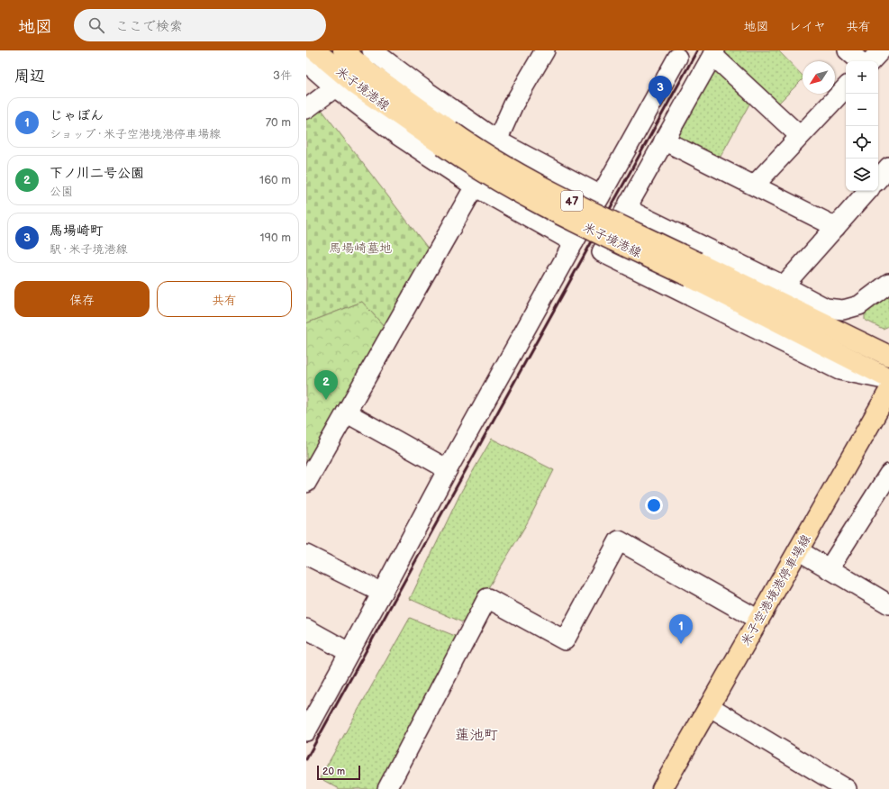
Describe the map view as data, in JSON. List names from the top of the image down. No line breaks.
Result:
{"streets":{"main road":["米子境港線","47","米子空港境港停車場線"]},"districts":["蓮池町"],"parks":["馬場崎墓地"],"scale_bar":"20 m","north":"bottom left","page":{"header":"地図","search":"ここで検索","nav":["地図","レイヤ","共有"],"heading":["周辺","3件"],"map_buttons":["+","−"],"pins":["3","2","1"],"list":[{"mark":"1","name":"じゃぼん","note":"ショップ · 米子空港境港停車場線","value":"70 m"},{"mark":"2","name":"下ノ川二号公園","note":"公園","value":"160 m"},{"mark":"3","name":"馬場崎町","note":"駅 · 米子境港線","value":"190 m"}],"buttons":["保存","共有"],"scale":"20 m"}}
